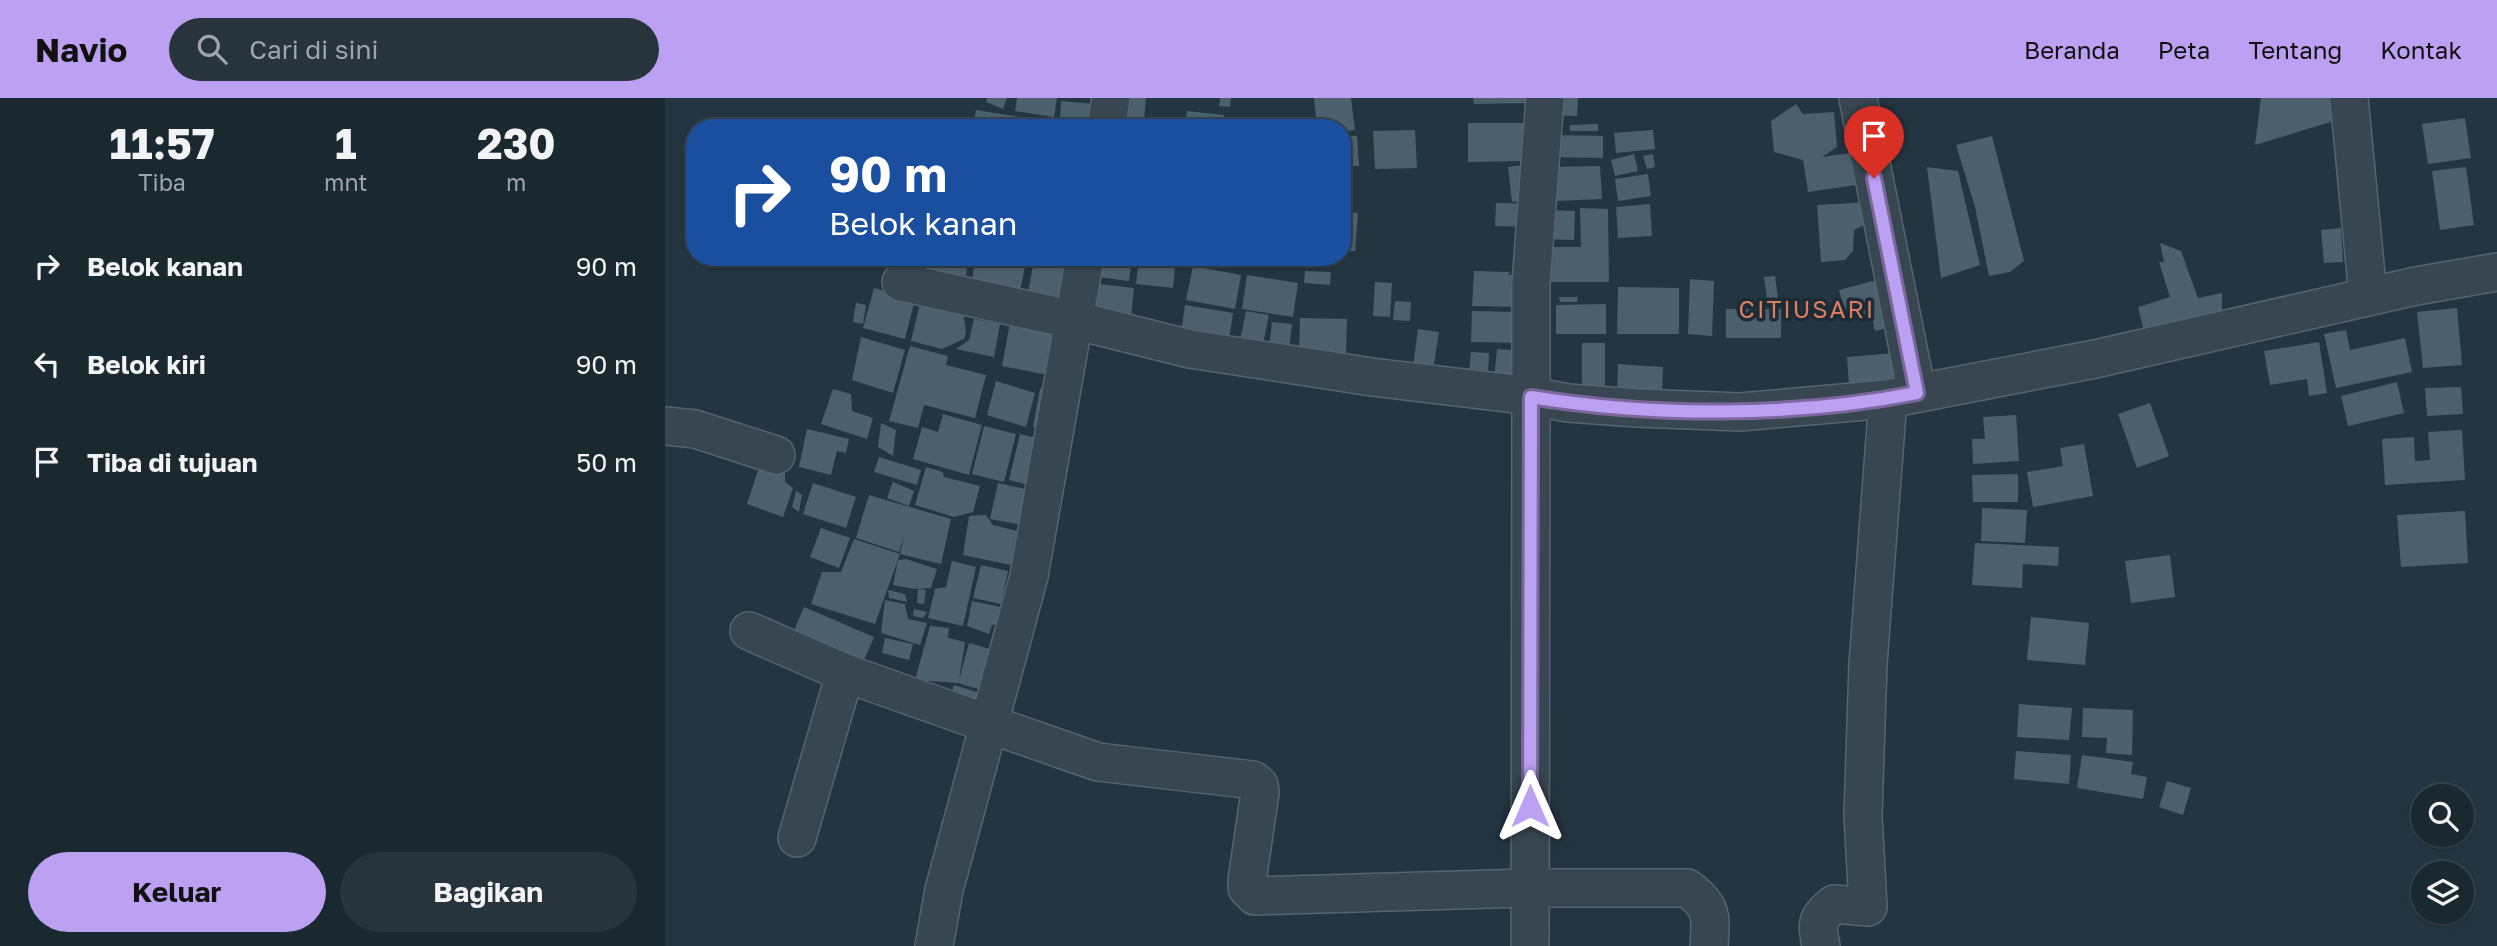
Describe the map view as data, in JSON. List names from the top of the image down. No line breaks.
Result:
{"districts":["CITIUSARI"],"page":{"header":"Navio","search":"Cari di sini","nav":["Beranda","Peta","Tentang","Kontak"],"eta":["11:57","Tiba","1","mnt","230","m"],"turn":["90 m","Belok kanan"],"list":[{"name":"Belok kanan","value":"90 m"},{"name":"Belok kiri","value":"90 m"},{"name":"Tiba di tujuan","value":"50 m"}],"buttons":["Keluar","Bagikan"]}}
